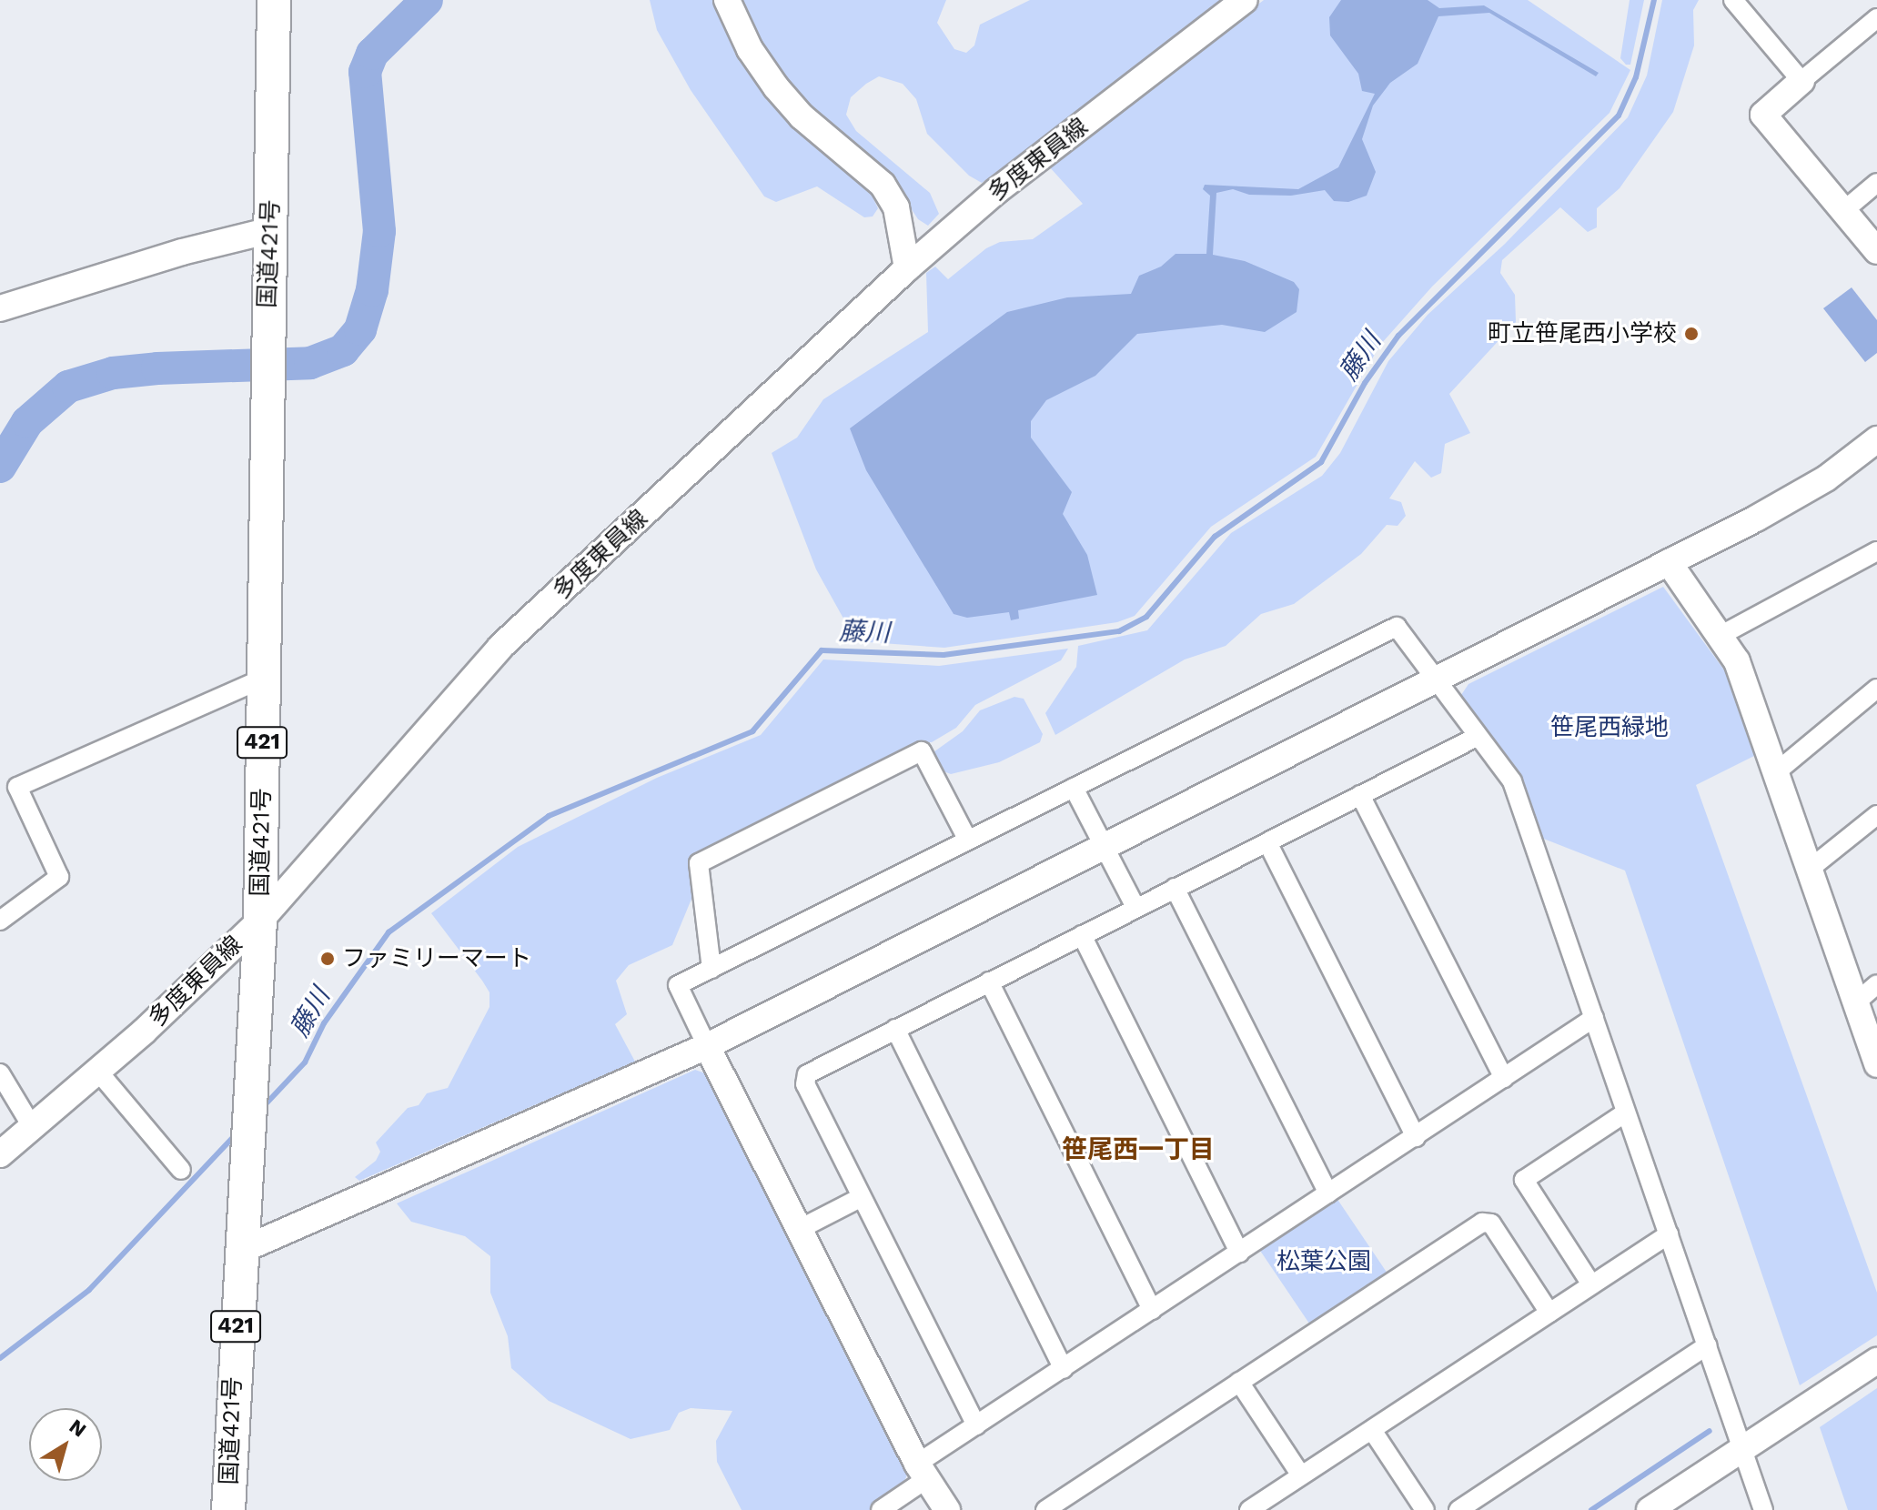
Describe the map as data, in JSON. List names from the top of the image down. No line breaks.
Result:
{"streets":{"highway":["国道421号","421"],"street":["多度東員線"]},"crossings":[["多度東員線","国道421号"]],"districts":["笹尾西一丁目"],"water":["藤川"],"parks":["笹尾西緑地","松葉公園"],"places":["町立笹尾西小学校","ファミリーマート"],"north":"top right"}
